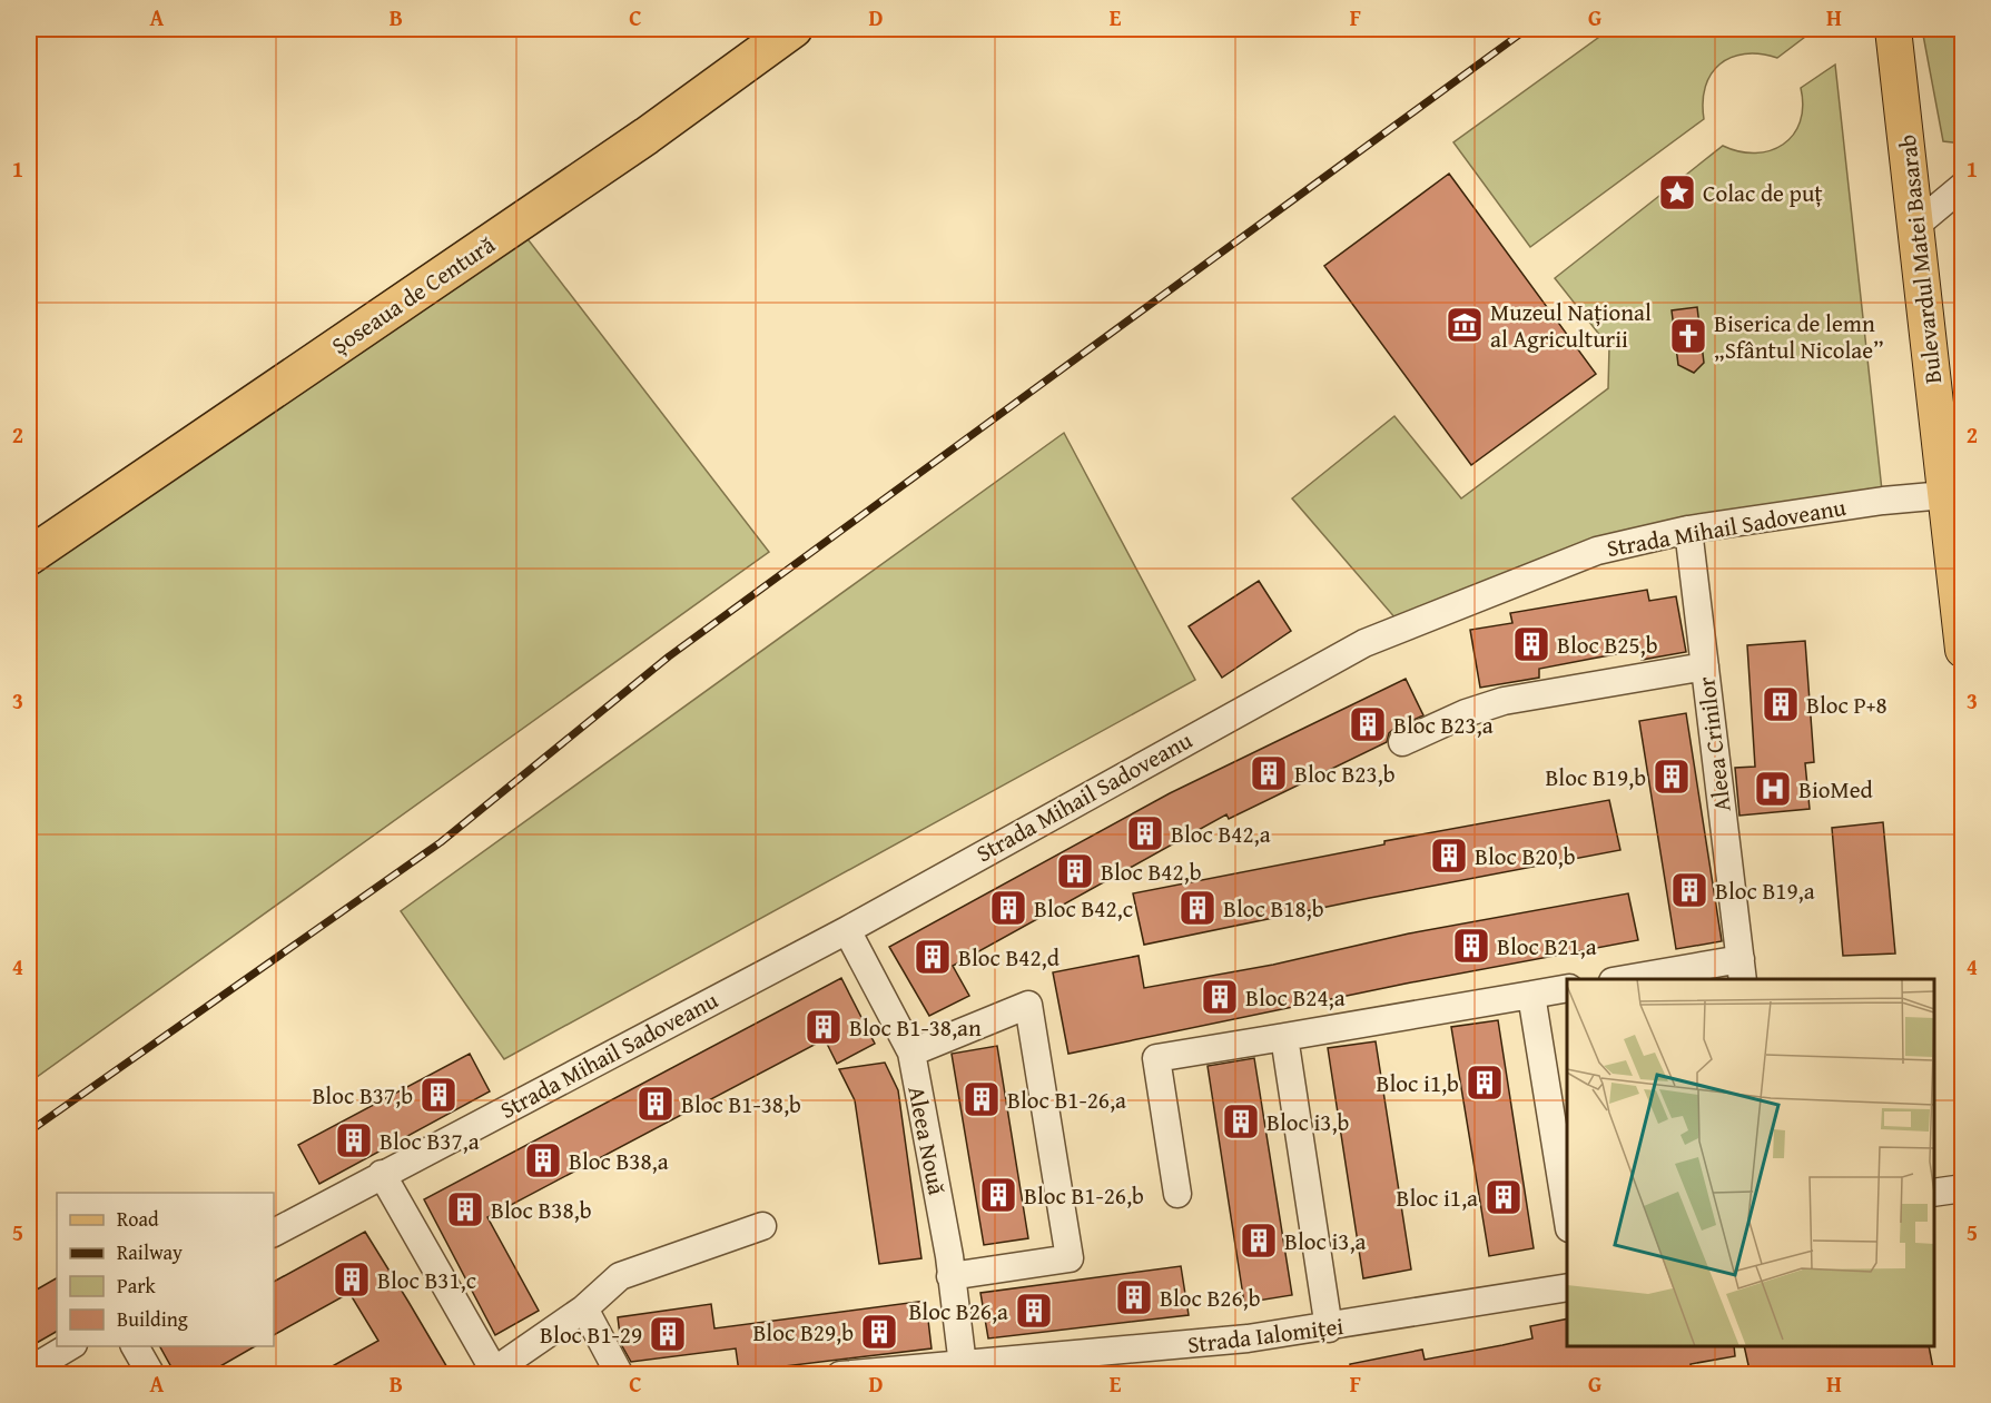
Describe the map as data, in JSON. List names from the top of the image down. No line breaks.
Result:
{"streets":{"highway":["Șoseaua de Centură"],"main road":["Bulevardul Matei Basarab"],"street":["Strada Mihail Sadoveanu","Aleea Crinilor","Aleea Nouă","Strada Ialomiței"]},"crossings":[["Bulevardul Matei Basarab","Strada Mihail Sadoveanu"],["Strada Mihail Sadoveanu","Aleea Crinilor"],["Strada Mihail Sadoveanu","Aleea Nouă"],["Aleea Nouă","Strada Ialomiței"]],"places":{"place":["Colac de puț"],"museum":["Muzeul Național al Agriculturii"],"church":["Biserica de lemn „Sfântul Nicolae”"],"building":["Bloc B25,b","Bloc P+8","Bloc B23,a","Bloc B23,b","Bloc B19,b","Bloc B42,a","Bloc B20,b","Bloc B42,b","Bloc B19,a","Bloc B42,c","Bloc B18,b","Bloc B21,a","Bloc B42,d","Bloc B24,a","Bloc B1-38,an","Bloc i1,b","Bloc B37,b","Bloc B1-26,a","Bloc B1-38,b","Bloc i3,b","Bloc B37,a","Bloc B38,a","Bloc B1-26,b","Bloc i1,a","Bloc B38,b","Bloc i3,a","Bloc B31,c","Bloc B26,b","Bloc B26,a","Bloc B29,b","Bloc B1-29"],"hospital":["BioMed"]},"legend":["Road","Railway","Park","Building"],"grid":{"columns":["A","B","C","D","E","F","G","H"],"rows":["1","2","3","4","5"]}}
